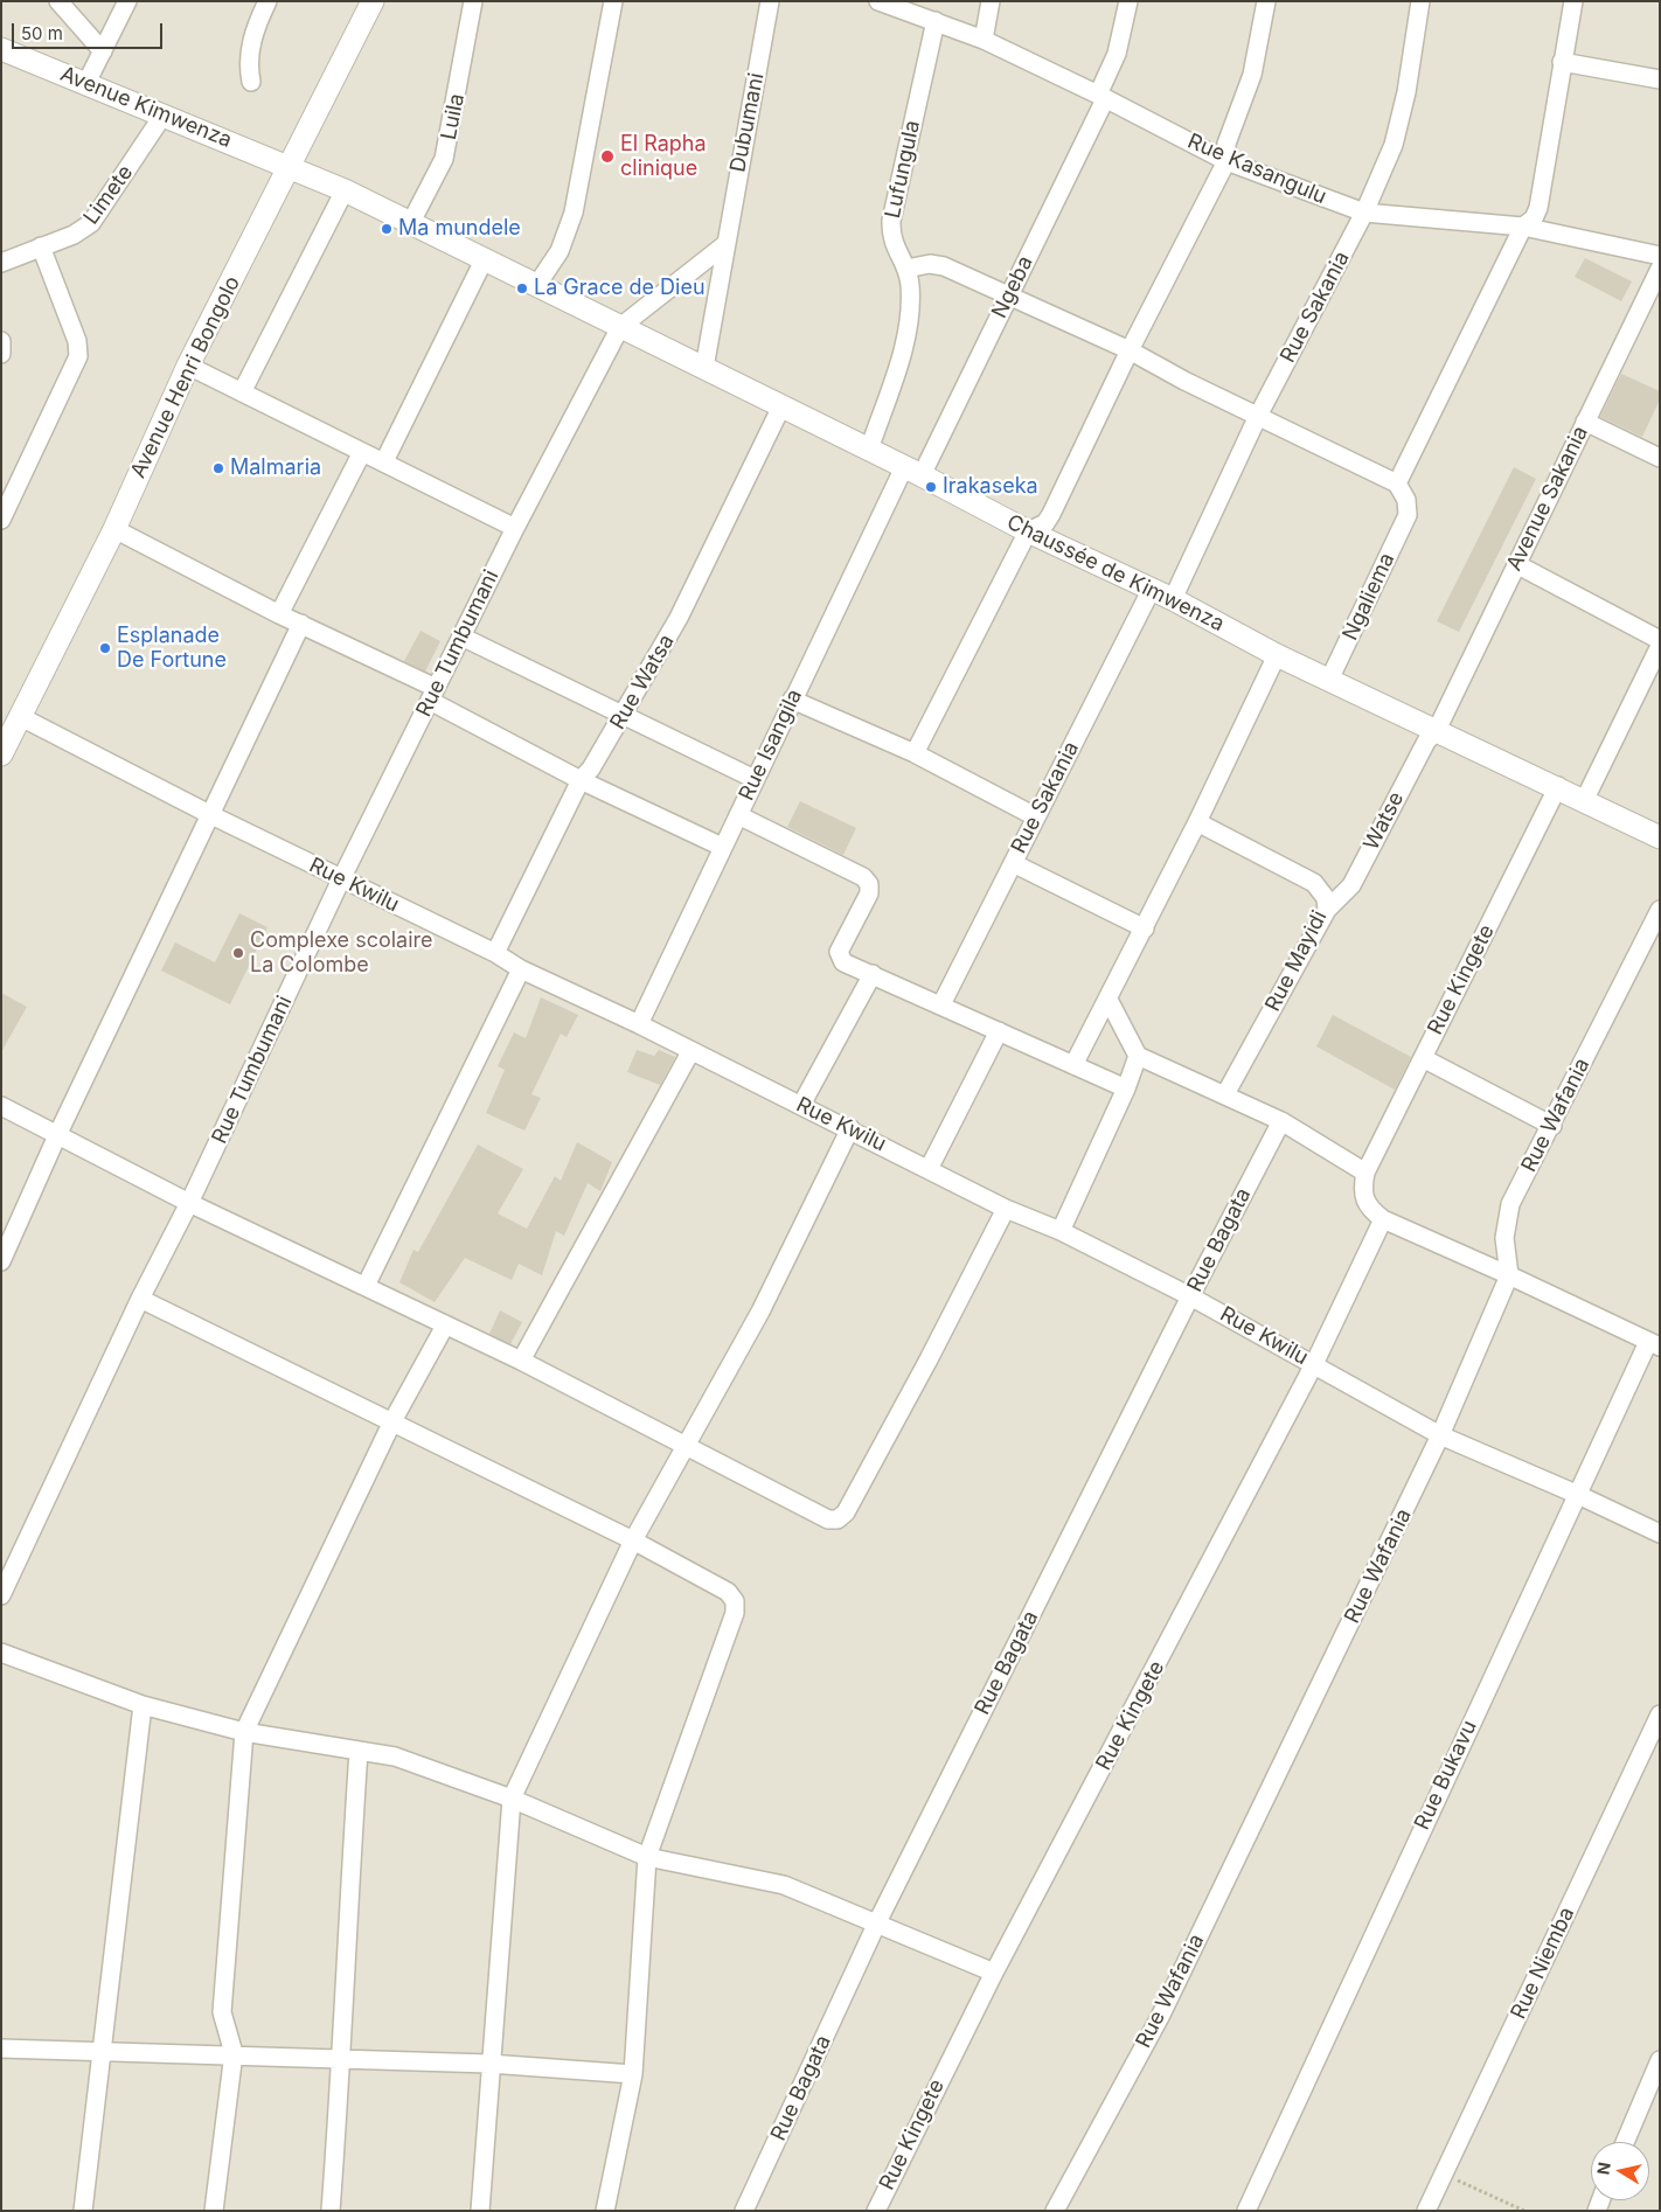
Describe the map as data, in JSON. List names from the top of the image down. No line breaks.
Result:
{"streets":{"street":["Avenue Kimwenza","Luila","Dubumani","Lufungula","Rue Kasangulu","Limete","Ngeba","Rue Sakania","Avenue Henri Bongolo","Avenue Sakania","Chaussée de Kimwenza","Ngaliema","Rue Tumbumani","Rue Watsa","Rue Isangila","Watse","Rue Kwilu","Rue Mayidi","Rue Kingete","Rue Wafania","Rue Bagata","Rue Bukavu","Rue Niemba"]},"crossings":[["Avenue Kimwenza","Limete"],["Avenue Kimwenza","Avenue Henri Bongolo"],["Avenue Kimwenza","Chaussée de Kimwenza"],["Luila","Chaussée de Kimwenza"],["Dubumani","Chaussée de Kimwenza"],["Lufungula","Rue Kasangulu"],["Lufungula","Chaussée de Kimwenza"],["Rue Kasangulu","Ngeba"],["Rue Kasangulu","Rue Sakania"],["Ngeba","Chaussée de Kimwenza"],["Ngeba","Rue Isangila"],["Rue Sakania","Chaussée de Kimwenza"],["Avenue Henri Bongolo","Chaussée de Kimwenza"],["Avenue Henri Bongolo","Rue Kwilu"],["Avenue Sakania","Chaussée de Kimwenza"],["Avenue Sakania","Watse"],["Chaussée de Kimwenza","Ngaliema"],["Chaussée de Kimwenza","Rue Tumbumani"],["Chaussée de Kimwenza","Rue Watsa"],["Chaussée de Kimwenza","Rue Isangila"],["Chaussée de Kimwenza","Watse"],["Chaussée de Kimwenza","Rue Kingete"],["Rue Tumbumani","Rue Kwilu"],["Rue Watsa","Rue Kwilu"],["Rue Isangila","Rue Kwilu"],["Watse","Rue Mayidi"],["Rue Kwilu","Rue Kingete"],["Rue Kwilu","Rue Wafania"],["Rue Kwilu","Rue Bagata"],["Rue Kwilu","Rue Bukavu"]],"places":["El Rapha clinique","Ma mundele","La Grace de Dieu","Malmaria","Irakaseka","Esplanade De Fortune","Complexe scolaire La Colombe"],"scale_bar":"50 m","north":"left"}
